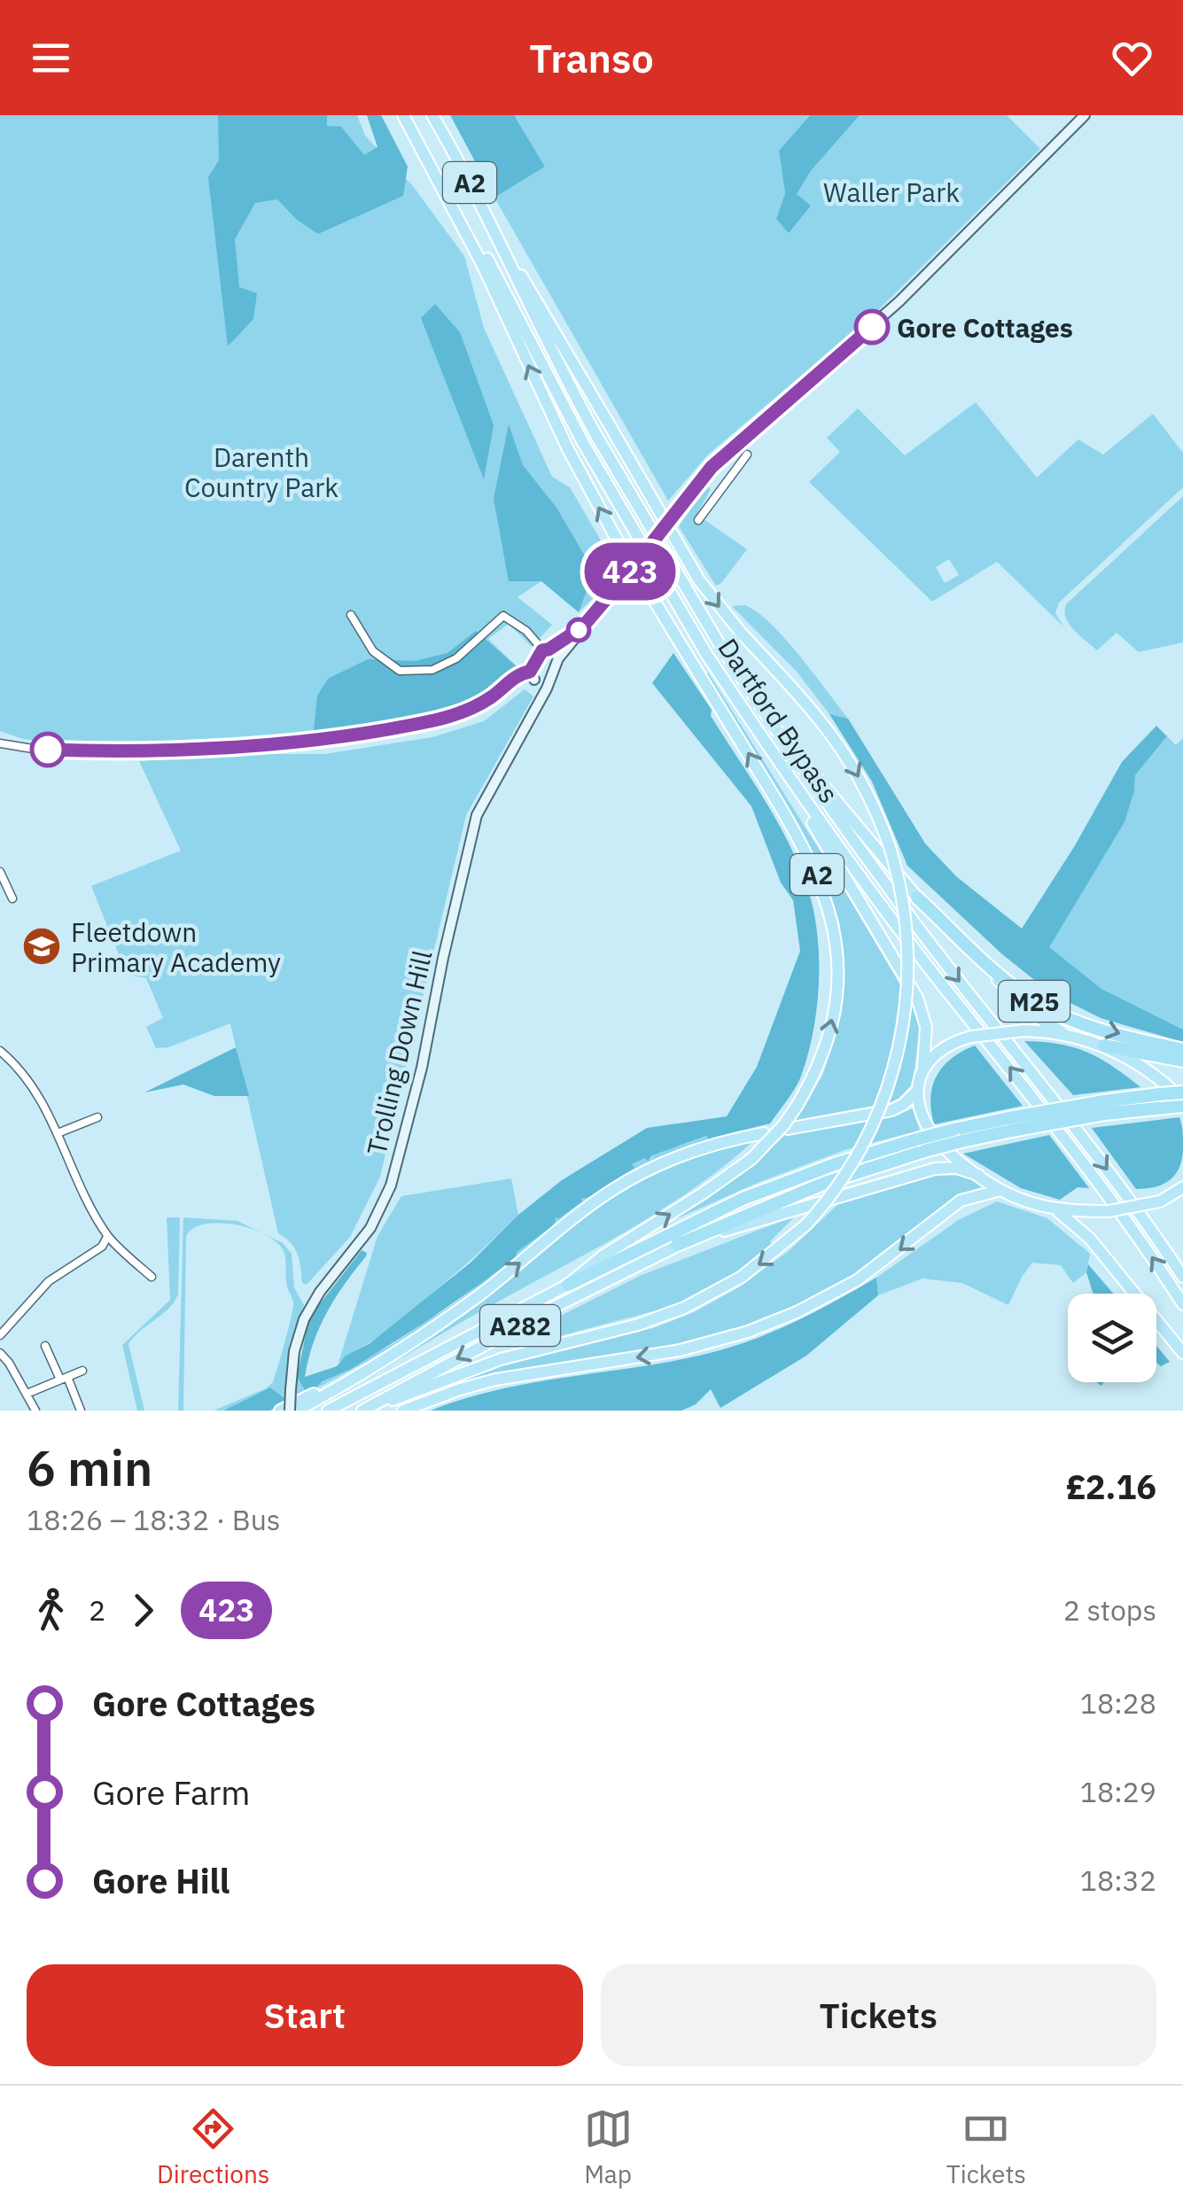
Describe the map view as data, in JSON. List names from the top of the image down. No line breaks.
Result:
{"streets":{"highway":["A2","Dartford Bypass","M25","A282"],"main road":["Trolling Down Hill"]},"crossings":[["A2","Dartford Bypass"],["A2","A282"]],"parks":["Waller Park","Darenth Country Park"],"places":{"other":["Gore Cottages"],"school or university":["Fleetdown Primary Academy"]},"lines":["bus line 423"],"page":{"header":"Transo","on_map":"423","heading":["6 min","18:26 – 18:32 · Bus","£2.16"],"legs":["2","423","2 stops"],"list":[{"name":"Gore Cottages","value":"18:28"},{"name":"Gore Farm","value":"18:29"},{"name":"Gore Hill","value":"18:32"}],"buttons":["Start","Tickets"],"tabs":["Directions","Map","Tickets"]}}
